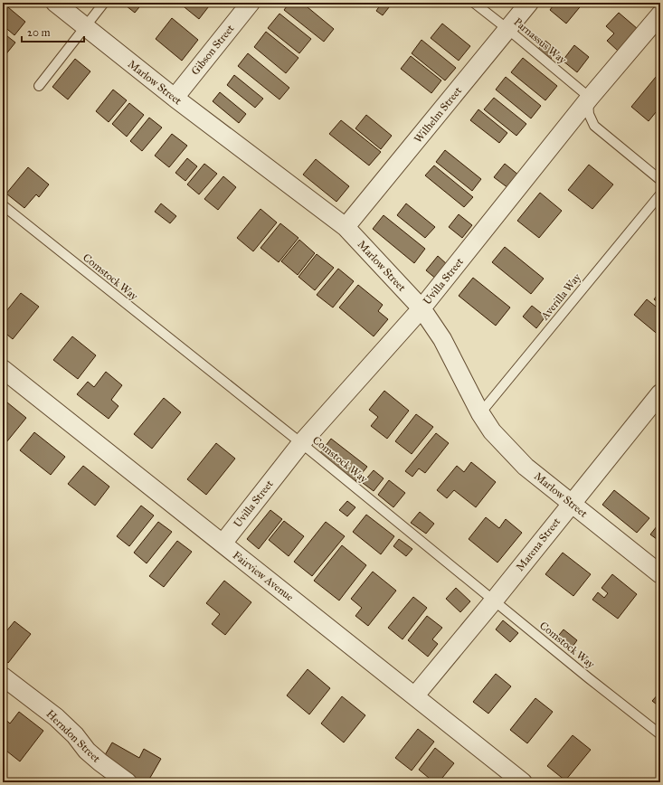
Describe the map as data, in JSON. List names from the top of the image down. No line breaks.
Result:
{"streets":{"street":["Gibson Street","Marlow Street","Wilhelm Street","Uvilla Street","Marena Street","Fairview Avenue","Herndon Street"],"lane":["Parnassus Way","Comstock Way","Averilla Way"]},"crossings":[["Parnassus Way","Wilhelm Street"],["Parnassus Way","Uvilla Street"],["Gibson Street","Marlow Street"],["Marlow Street","Wilhelm Street"],["Marlow Street","Uvilla Street"],["Marlow Street","Averilla Way"],["Marlow Street","Marena Street"],["Comstock Way","Uvilla Street"],["Comstock Way","Marena Street"],["Uvilla Street","Fairview Avenue"],["Marena Street","Fairview Avenue"]],"scale_bar":"20 m"}
